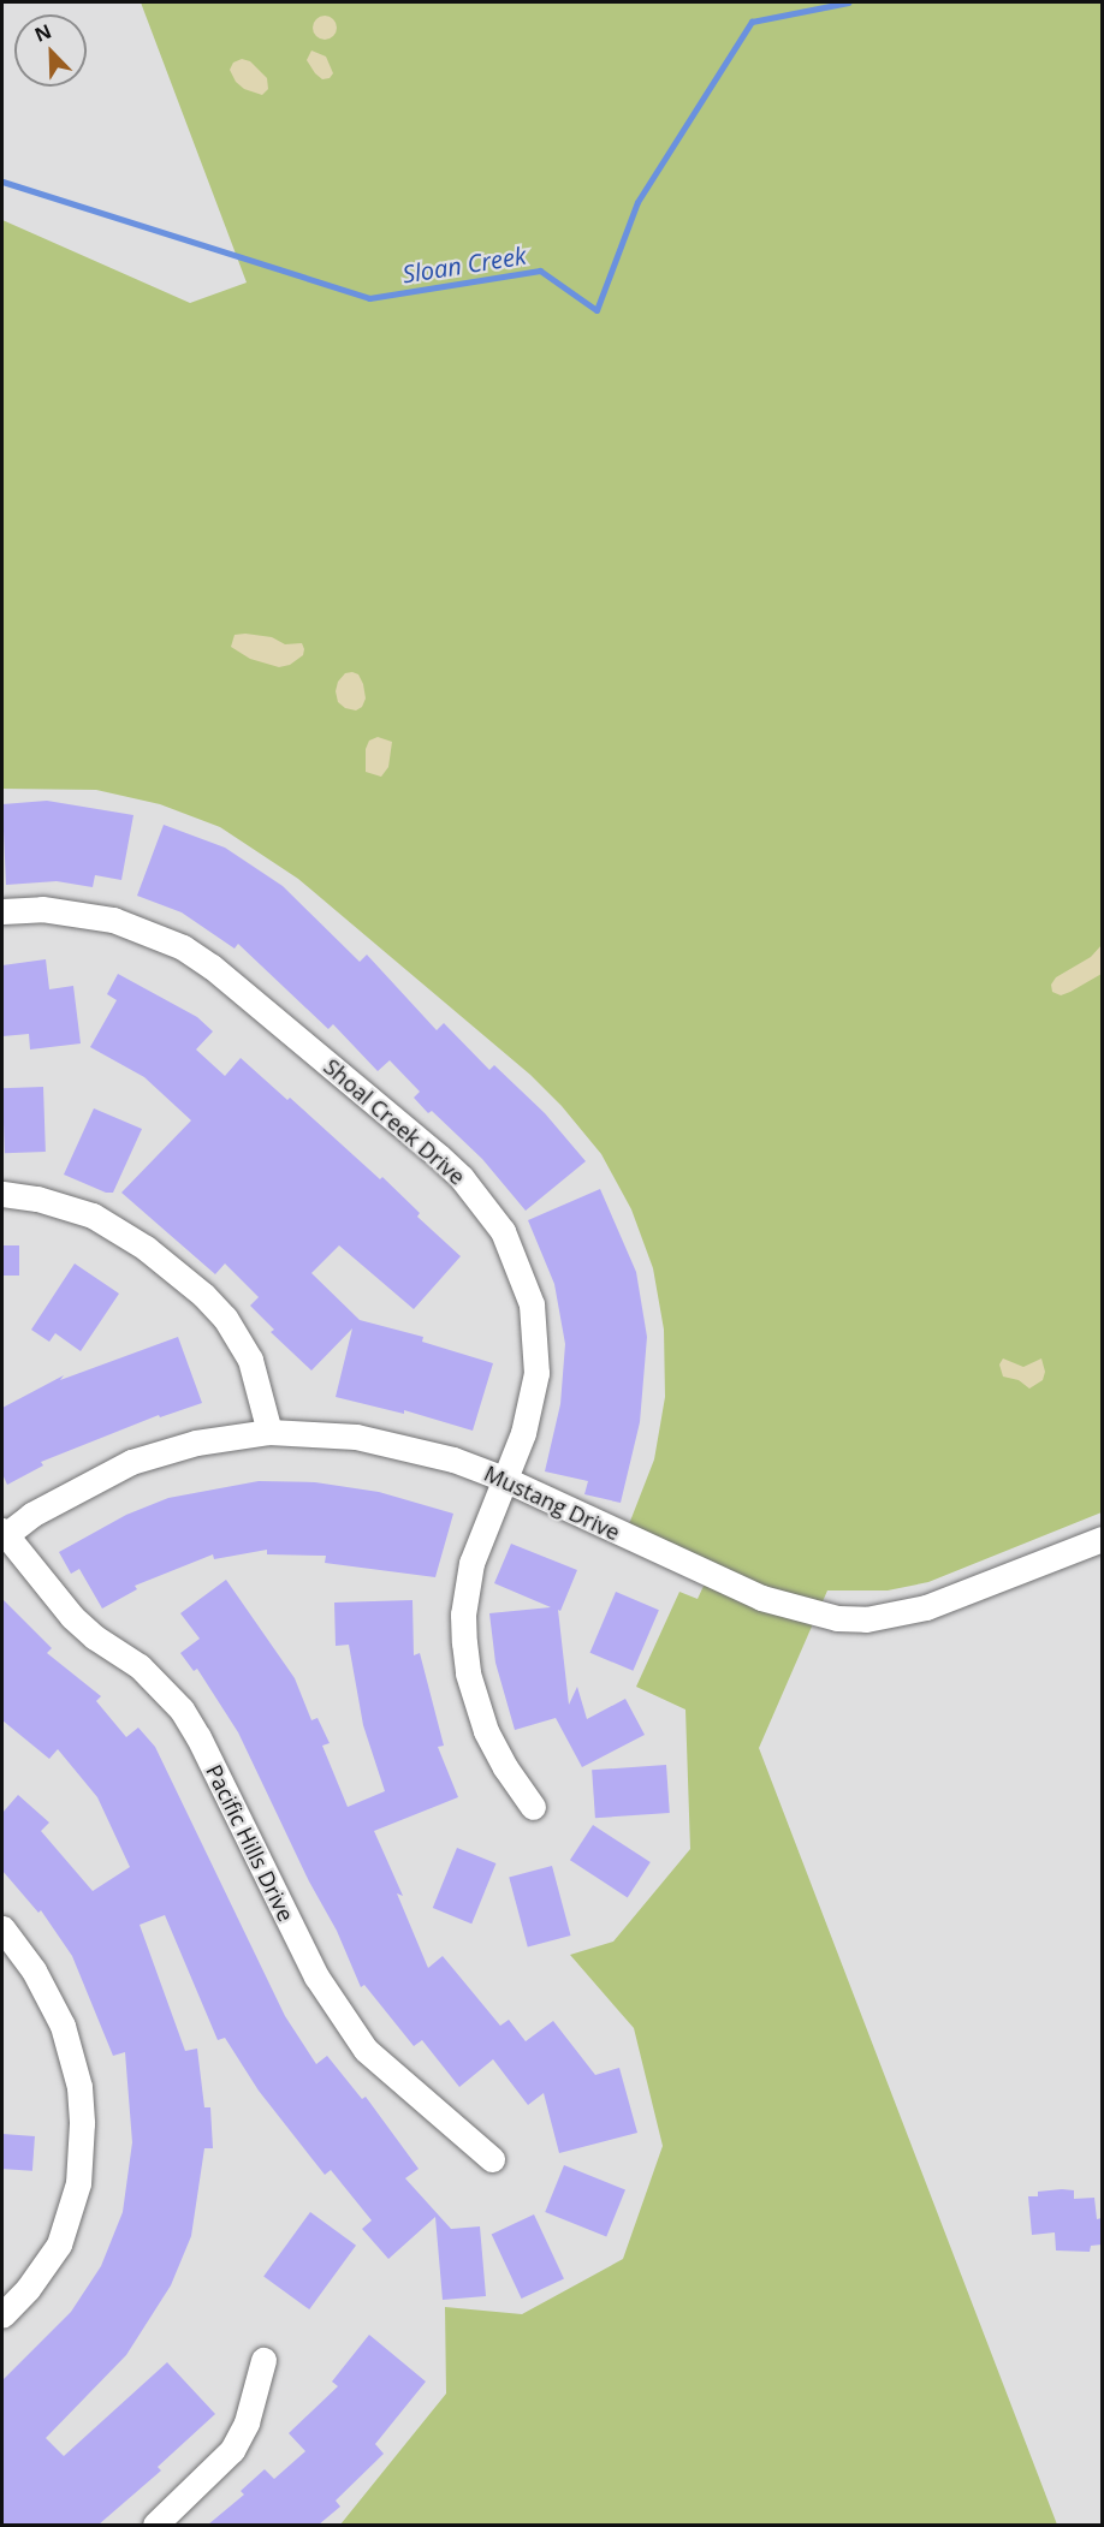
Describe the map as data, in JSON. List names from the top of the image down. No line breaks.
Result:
{"streets":{"street":["Shoal Creek Drive","Mustang Drive","Pacific Hills Drive"]},"crossings":[["Shoal Creek Drive","Mustang Drive"],["Mustang Drive","Pacific Hills Drive"]],"water":["Sloan Creek"],"north":"top left"}
